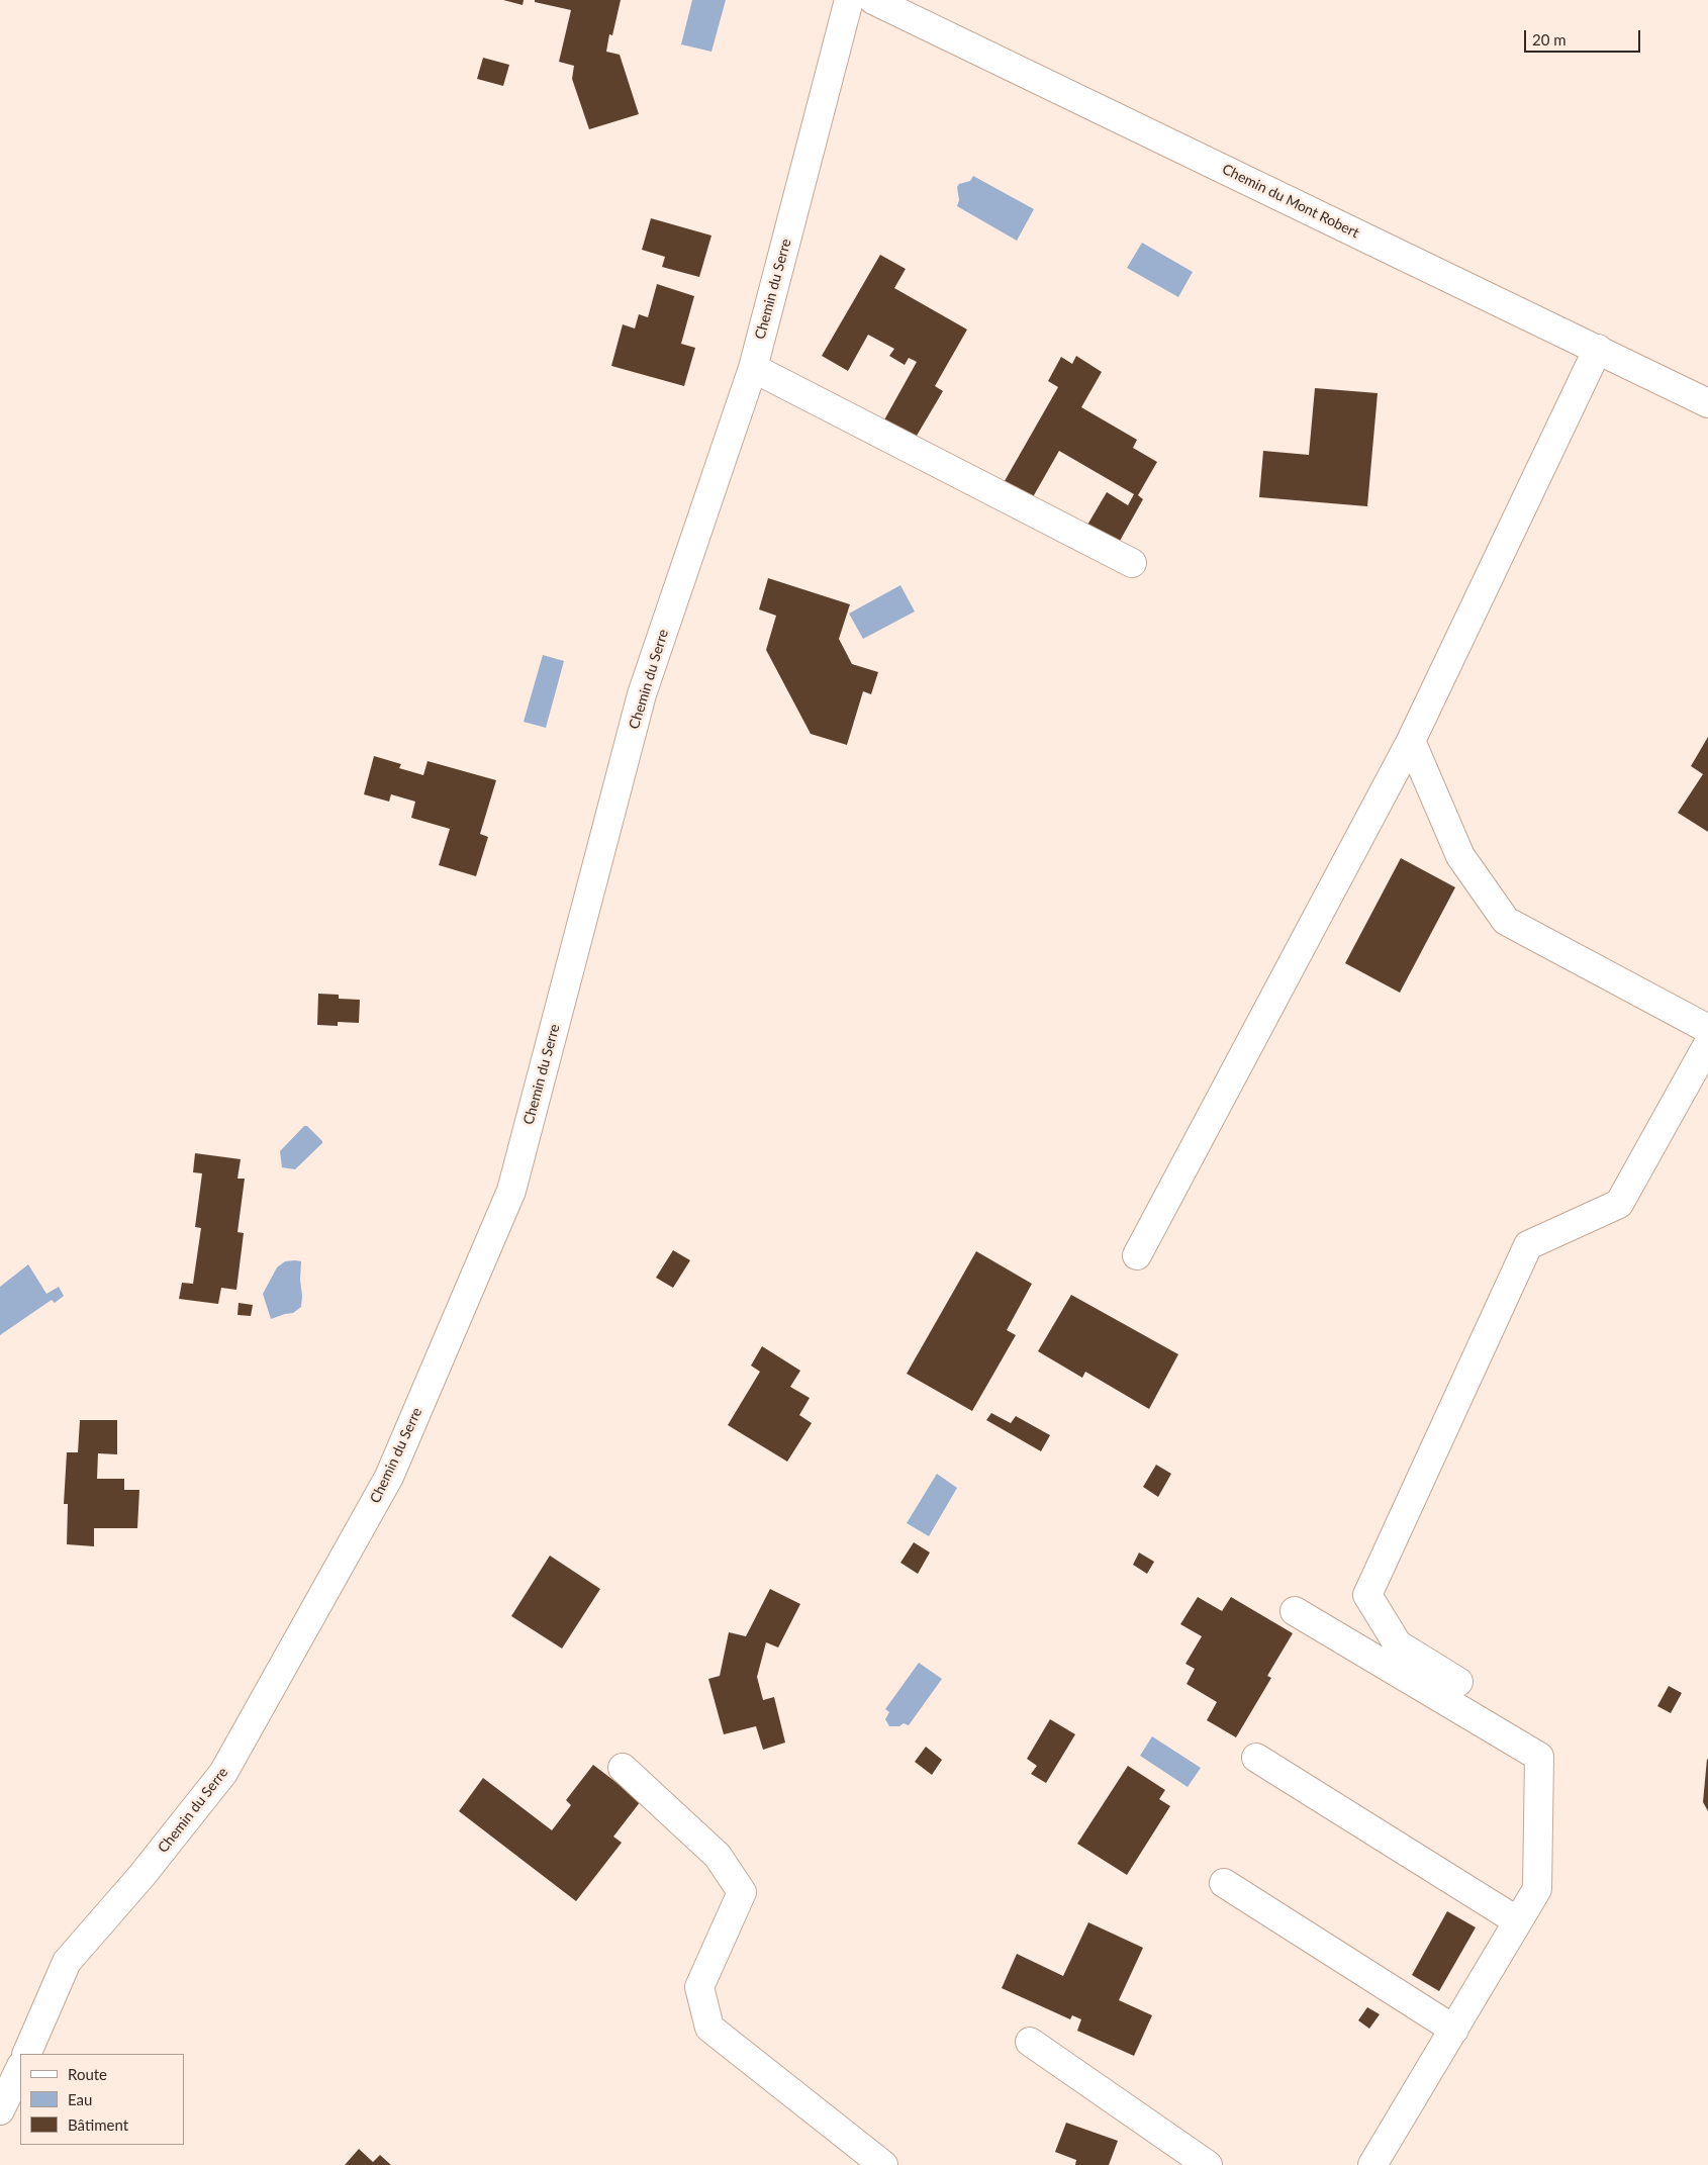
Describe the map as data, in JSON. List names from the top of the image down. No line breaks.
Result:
{"streets":{"street":["Chemin du Mont Robert","Chemin du Serre"]},"legend":["Route","Eau","Bâtiment"],"scale_bar":"20 m"}
